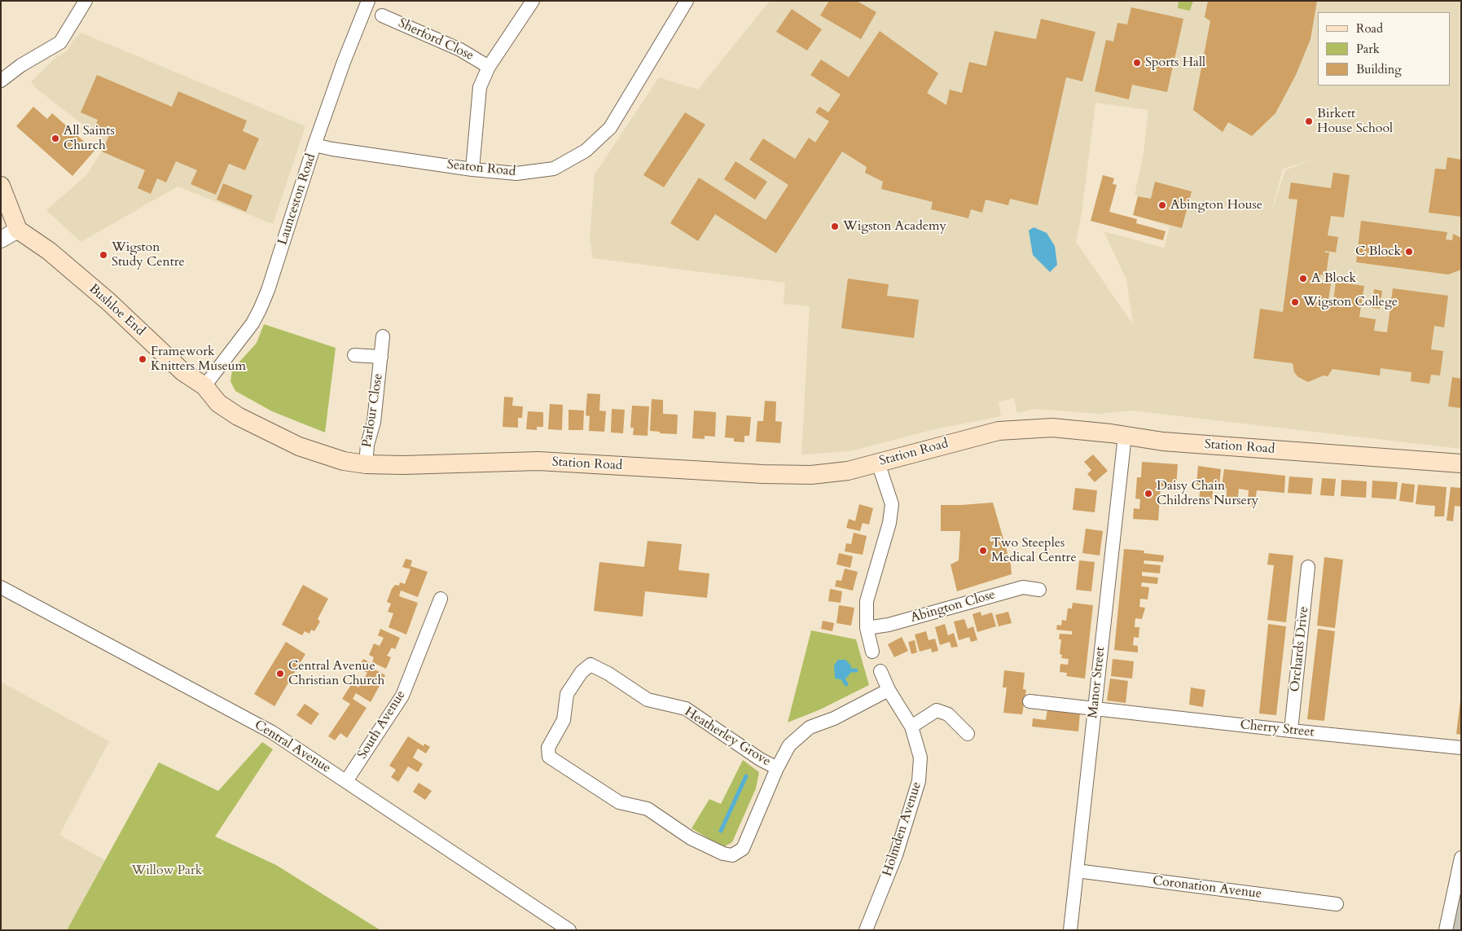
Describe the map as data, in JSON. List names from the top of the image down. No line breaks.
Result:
{"streets":{"main road":["Bushloe End","Station Road"],"street":["Sherford Close","Seaton Road","Launceston Road","Parlour Close","Abington Close","Orchards Drive","Manor Street","South Avenue","Cherry Street","Heatherley Grove","Central Avenue","Holmden Avenue","Coronation Avenue"]},"crossings":[["Seaton Road","Launceston Road"],["Launceston Road","Bushloe End"],["Bushloe End","Parlour Close"],["Bushloe End","Station Road"],["Parlour Close","Station Road"],["Station Road","Manor Street"],["Orchards Drive","Cherry Street"],["Manor Street","Cherry Street"],["Manor Street","Coronation Avenue"],["South Avenue","Central Avenue"],["Heatherley Grove","Holmden Avenue"]],"parks":["Willow Park"],"places":["Sports Hall","Birkett House School","All Saints Church","Abington House","Wigston Academy","C Block","Wigston Study Centre","A Block","Wigston College","Framework Knitters Museum","Daisy Chain Childrens Nursery","Two Steeples Medical Centre","Central Avenue Christian Church"],"legend":["Road","Park","Building"]}
